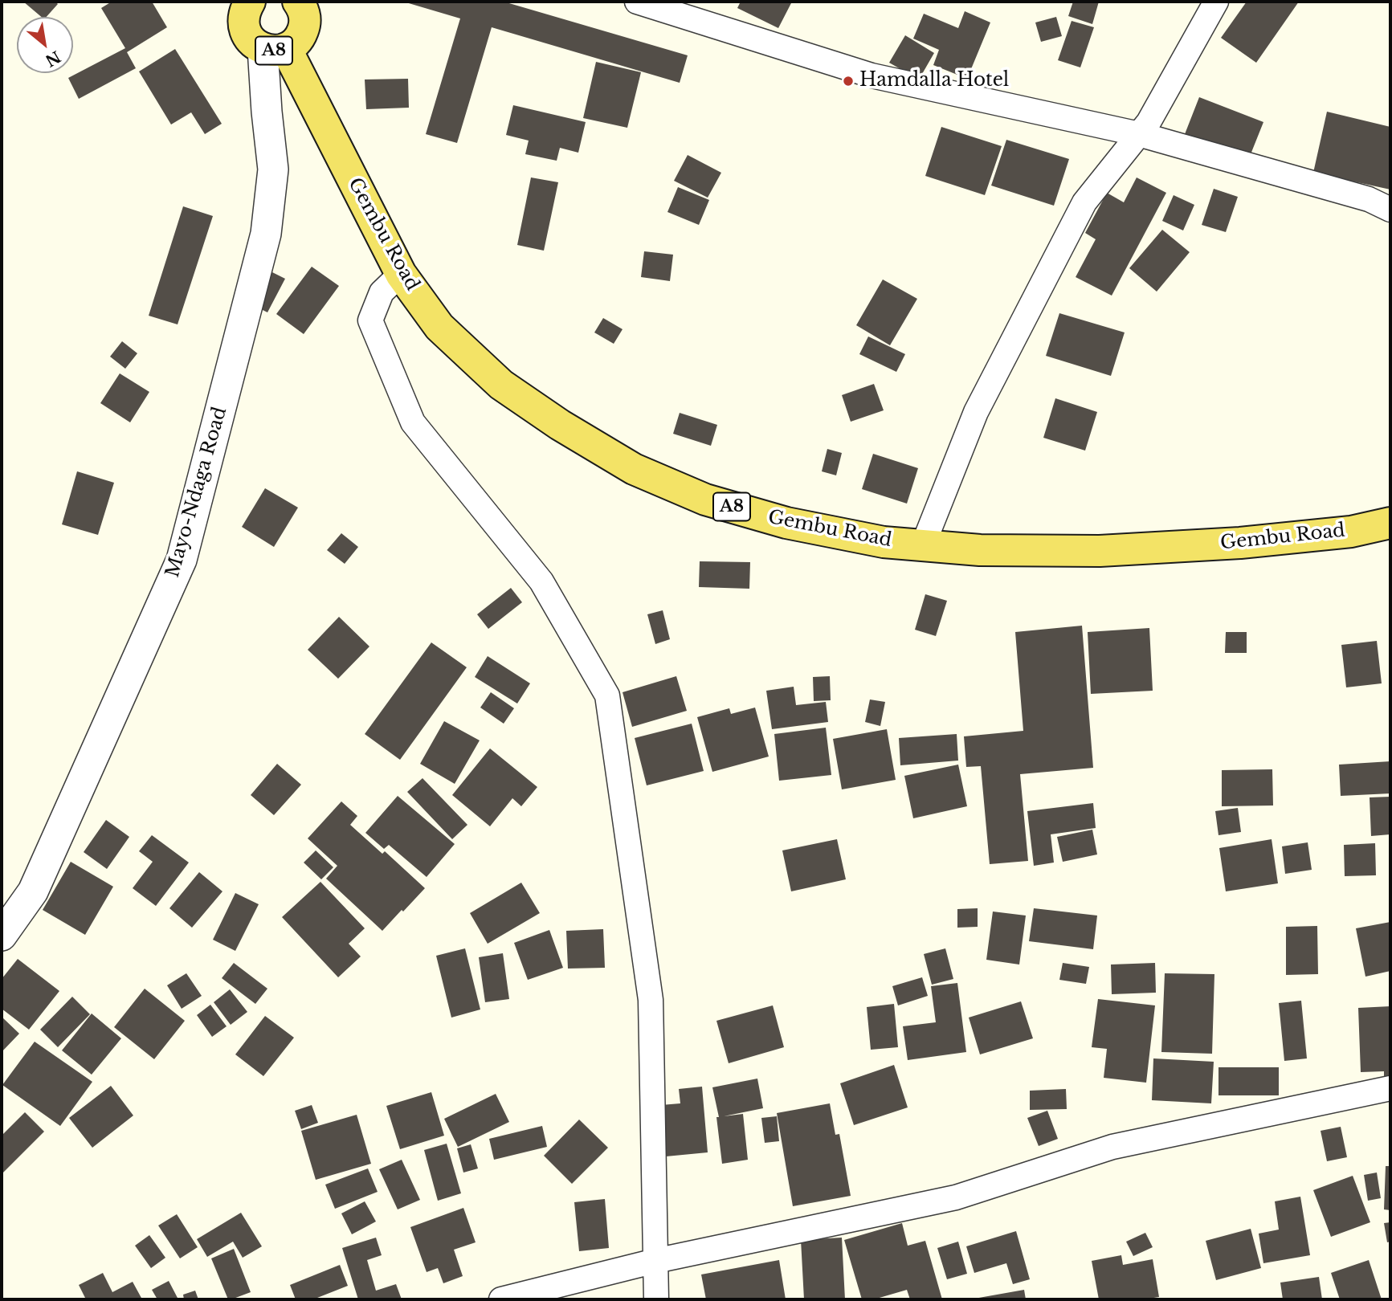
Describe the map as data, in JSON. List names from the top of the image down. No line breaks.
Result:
{"streets":{"main road":["A8","Gembu Road"],"street":["Mayo-Ndaga Road"]},"crossings":[["A8","Gembu Road"],["A8","Mayo-Ndaga Road"],["Gembu Road","Mayo-Ndaga Road"]],"places":["Hamdalla Hotel"],"north":"bottom right"}
